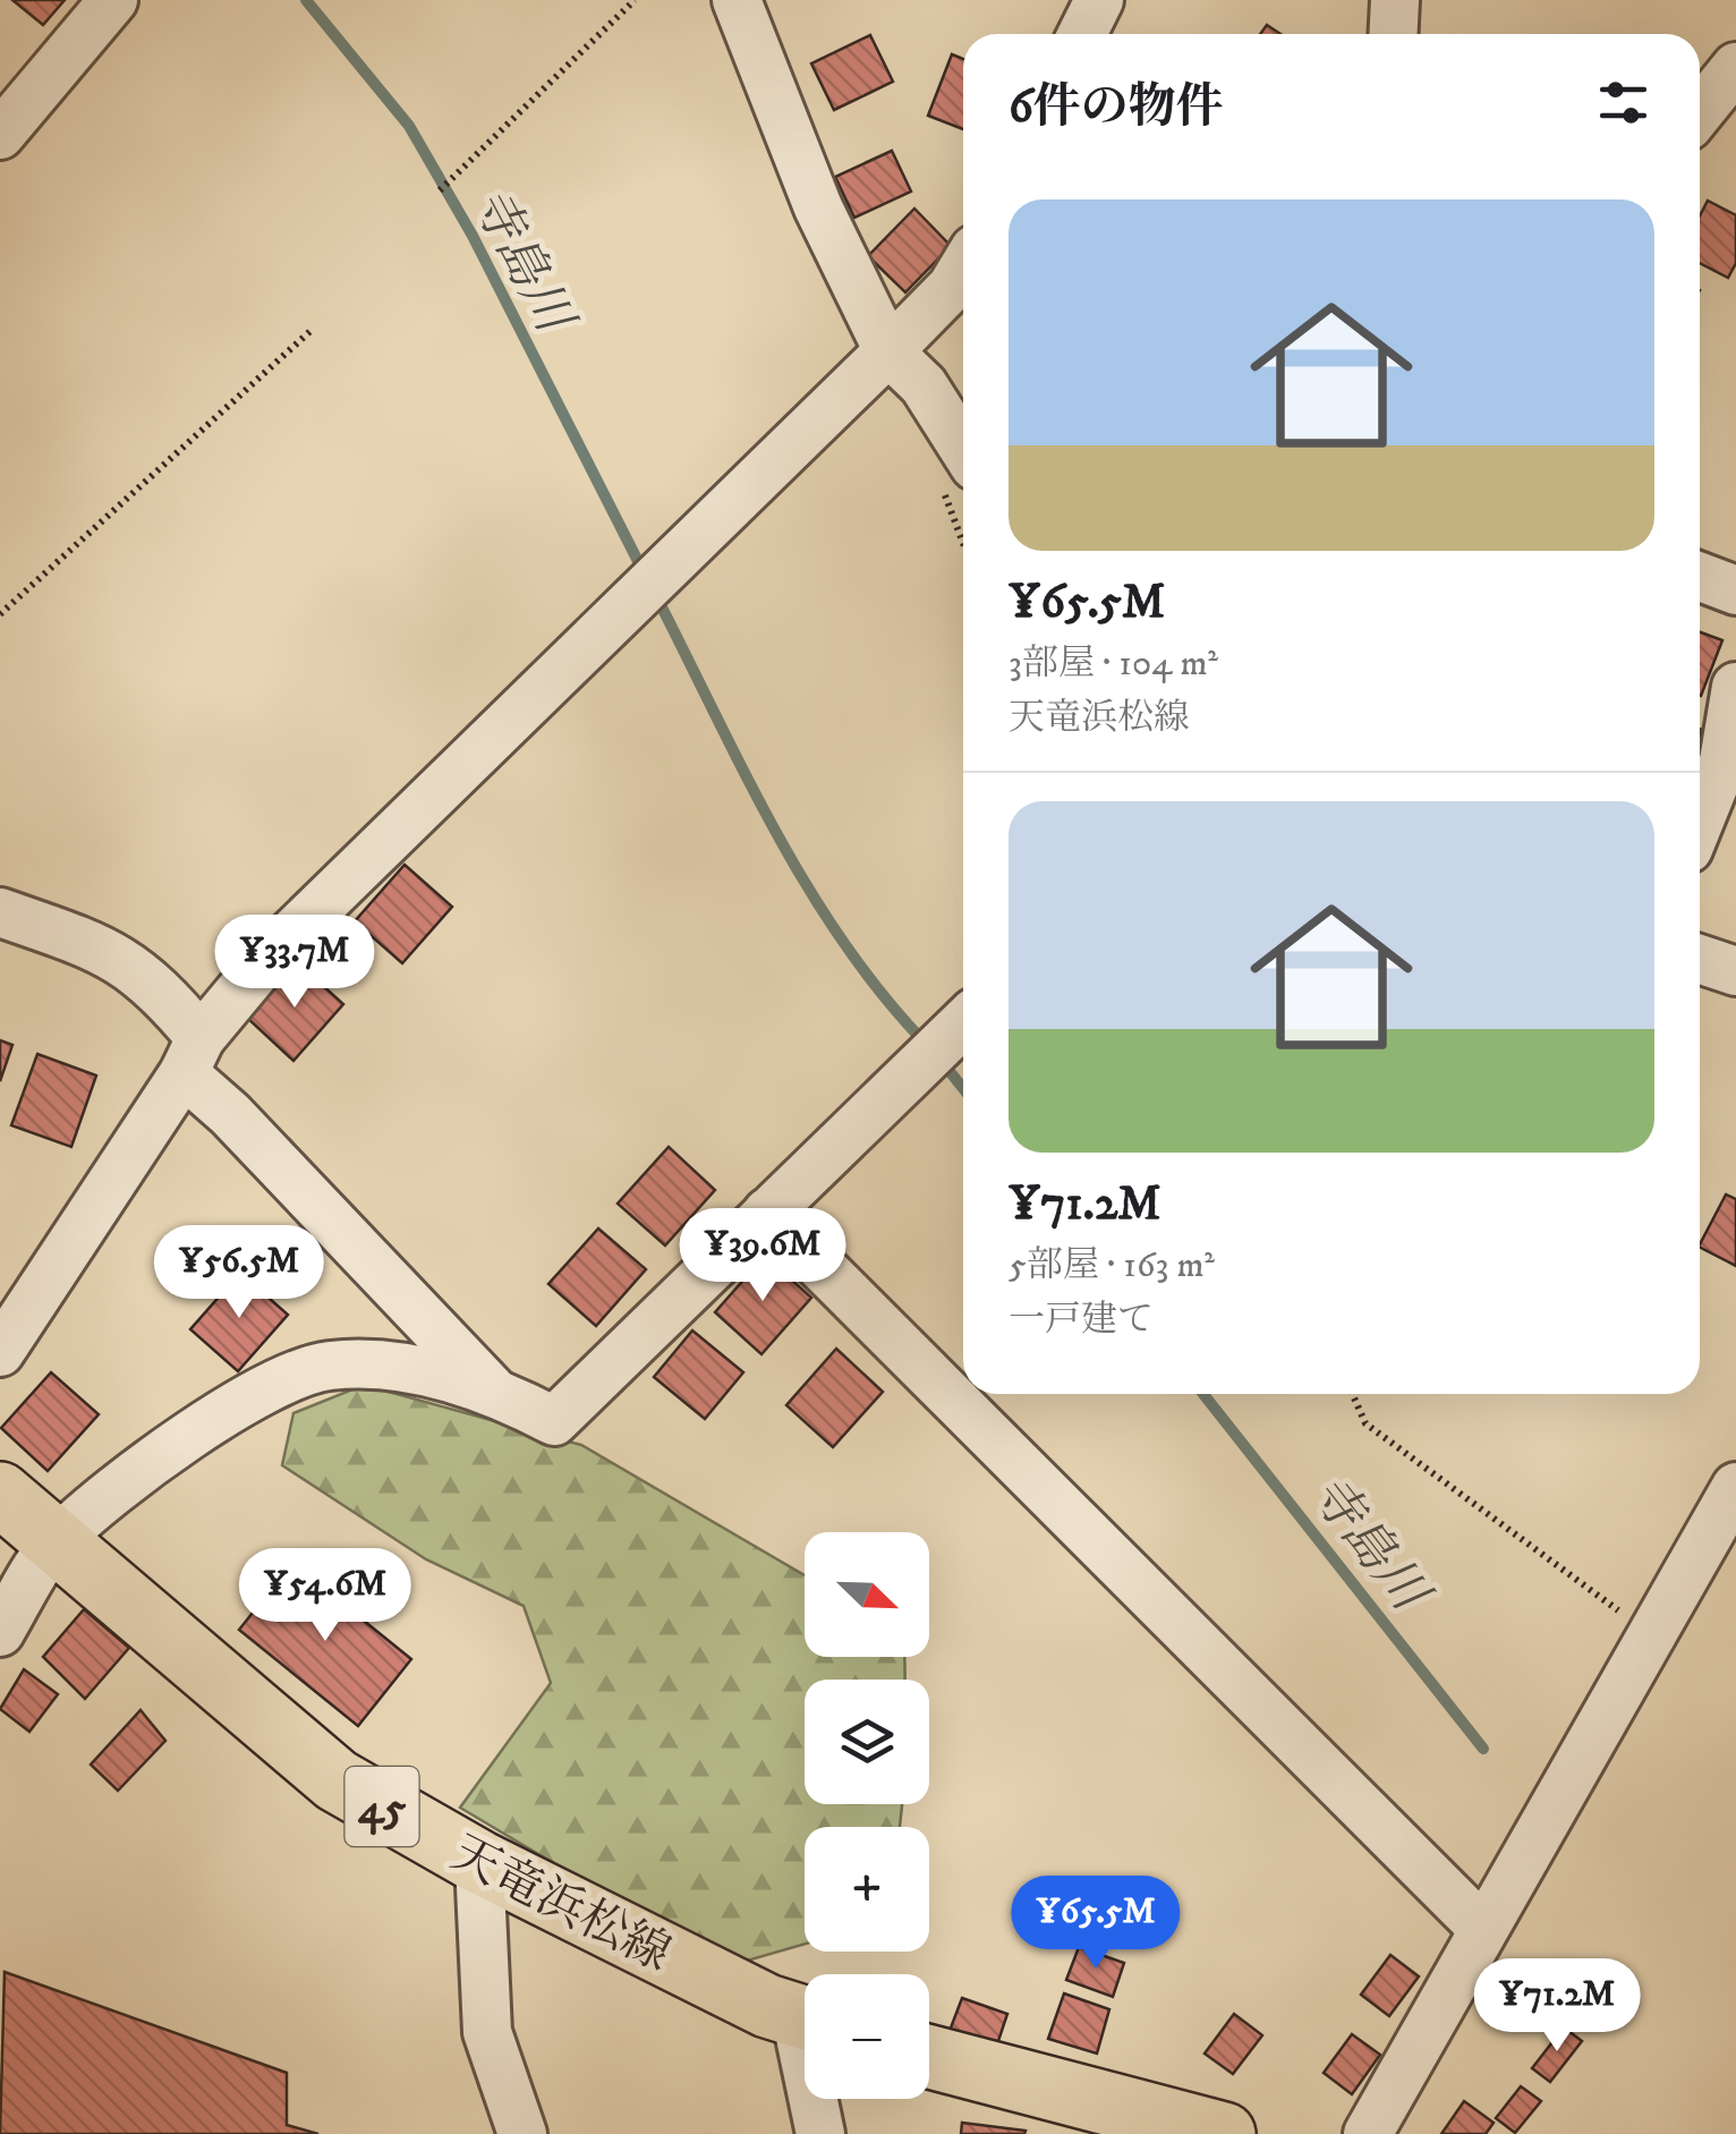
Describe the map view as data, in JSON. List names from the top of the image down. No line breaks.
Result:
{"streets":{"main road":["45","天竜浜松線"]},"water":["寺島川"],"north":"bottom right","page":{"heading":"6件の物件","list":[{"name":"¥65.5M","note":"3部屋 · 104 m² · 天竜浜松線"},{"name":"¥71.2M","note":"5部屋 · 163 m² · 一戸建て"}],"price":["¥33.7M","¥39.6M","¥56.5M","¥54.6M","¥65.5M","¥71.2M"],"map_buttons":["+","−"]}}
